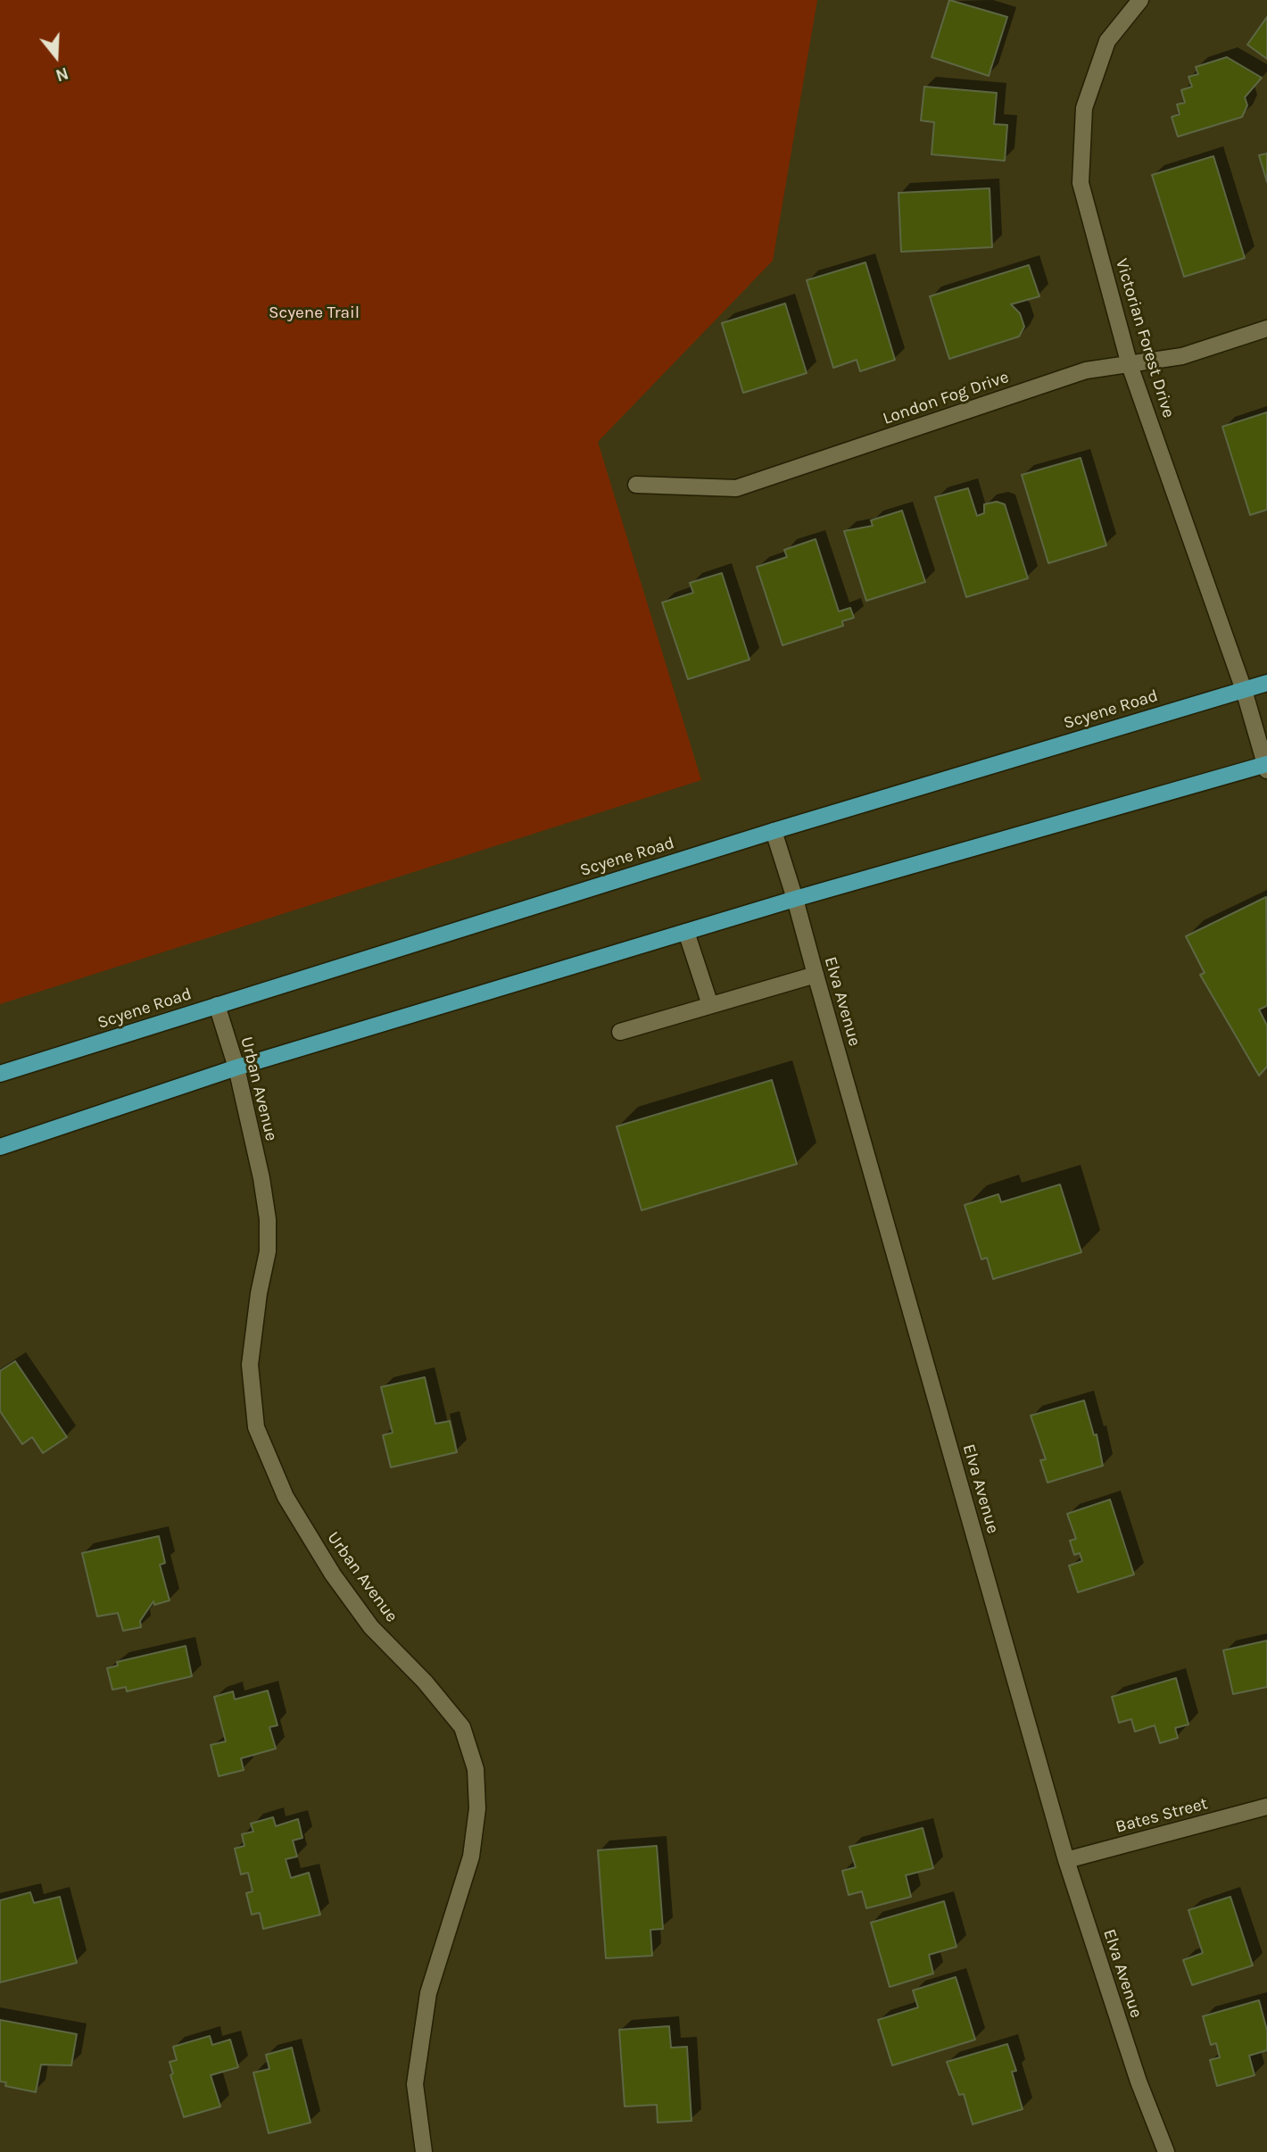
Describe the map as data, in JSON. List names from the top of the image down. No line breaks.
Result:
{"streets":{"main road":["Scyene Road"],"street":["Victorian Forest Drive","London Fog Drive","Elva Avenue","Urban Avenue","Bates Street"]},"crossings":[["Victorian Forest Drive","London Fog Drive"],["Victorian Forest Drive","Scyene Road"],["Scyene Road","Elva Avenue"],["Scyene Road","Urban Avenue"],["Elva Avenue","Bates Street"]],"parks":["Scyene Trail"],"north":"bottom"}
